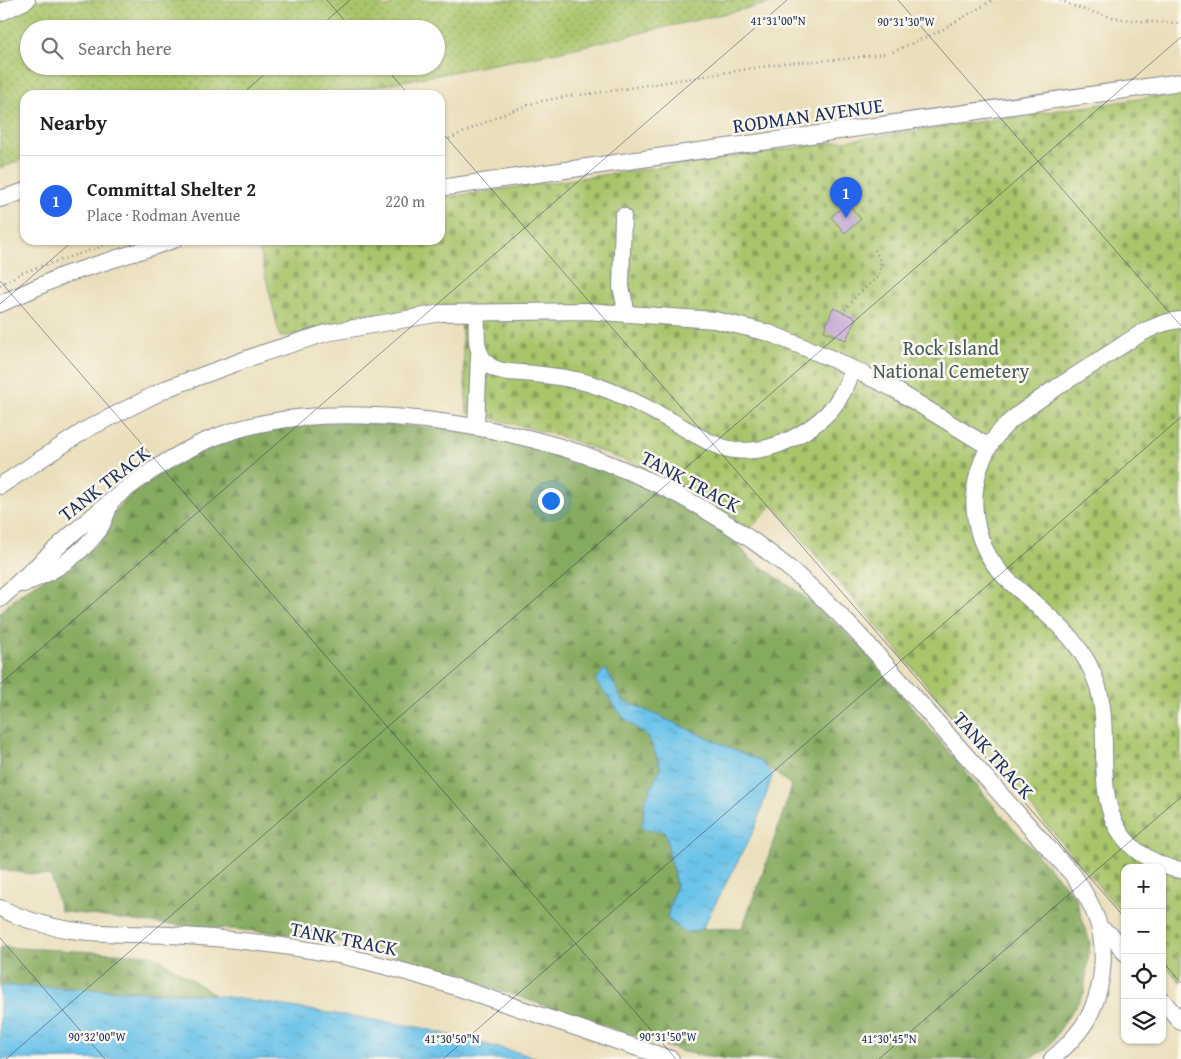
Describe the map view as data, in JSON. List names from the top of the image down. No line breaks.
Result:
{"streets":{"street":["RODMAN AVENUE","TANK TRACK"]},"parks":["Rock Island National Cemetery"],"page":{"search":"Search here","heading":"Nearby","list":[{"mark":"1","name":"Committal Shelter 2","note":"Place · Rodman Avenue","value":"220 m"}],"pins":"1","map_buttons":["+","−"]},"coordinates":["41°31'00\"N","90°31'30\"W","90°32'00\"W","90°31'50\"W","41°30'50\"N","41°30'45\"N"]}
